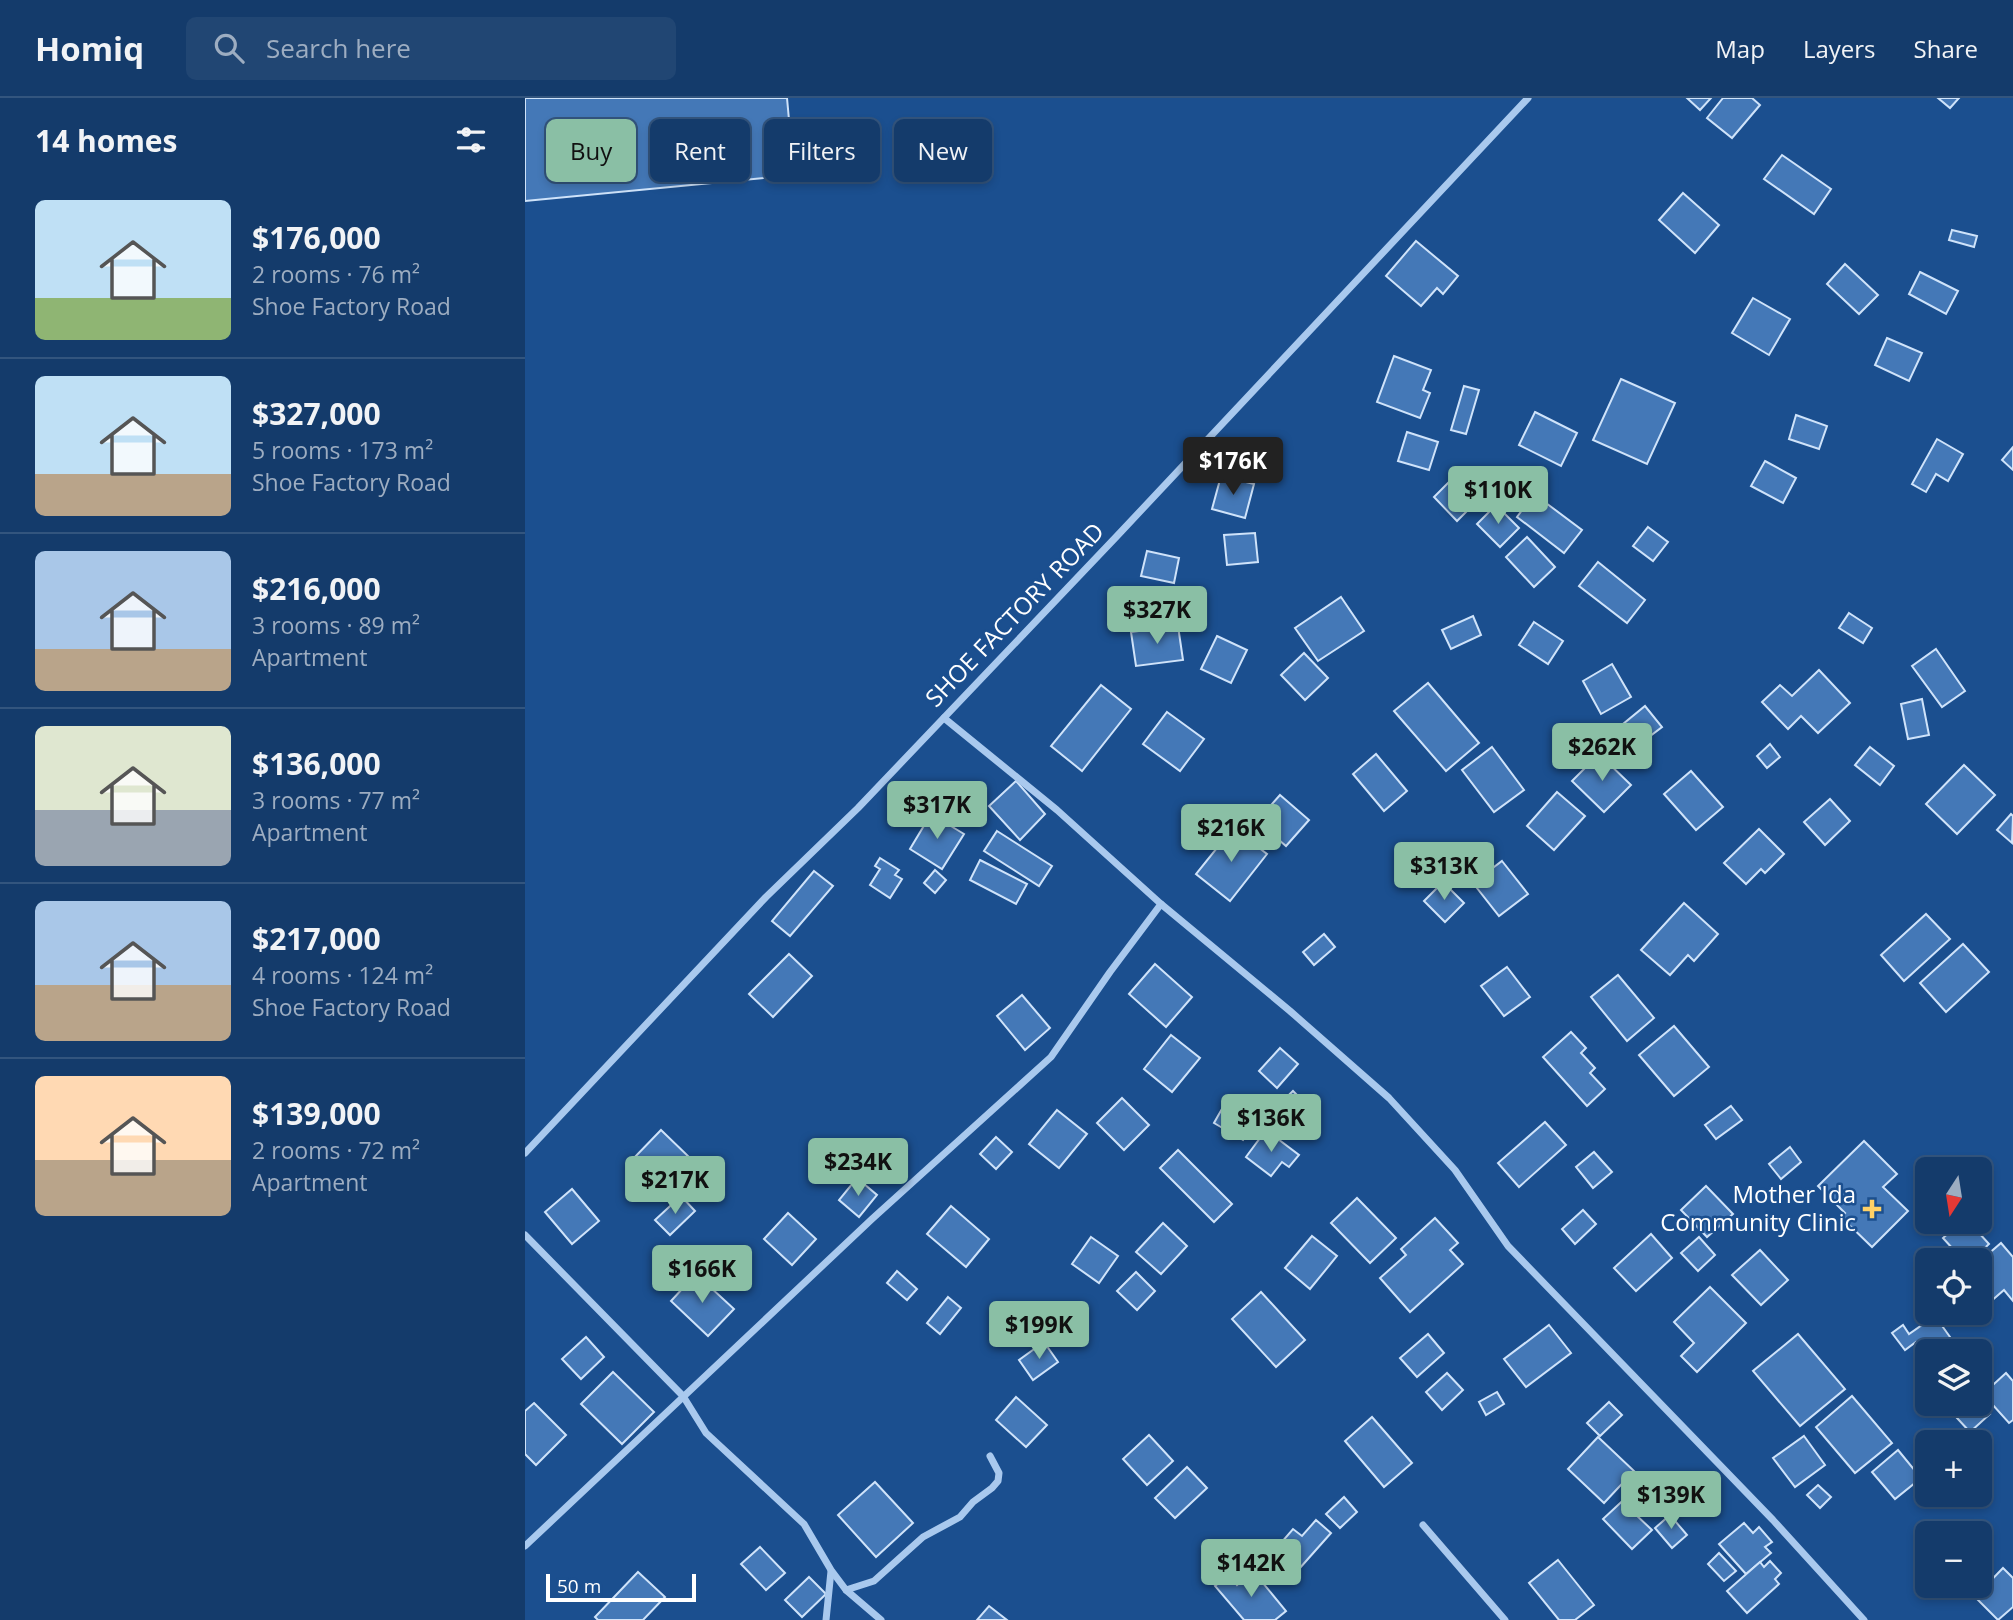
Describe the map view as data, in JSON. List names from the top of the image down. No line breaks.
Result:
{"streets":{"street":["SHOE FACTORY ROAD"]},"places":{"health":["Mother Ida Community Clinic"]},"scale_bar":"50 m","north":"bottom","page":{"header":"Homiq","search":"Search here","nav":["Map","Layers","Share"],"heading":"14 homes","chip":["Buy","Rent","Filters","New"],"list":[{"name":"$176,000","note":"2 rooms · 76 m² · Shoe Factory Road"},{"name":"$327,000","note":"5 rooms · 173 m² · Shoe Factory Road"},{"name":"$216,000","note":"3 rooms · 89 m² · Apartment"},{"name":"$136,000","note":"3 rooms · 77 m² · Apartment"},{"name":"$217,000","note":"4 rooms · 124 m² · Shoe Factory Road"},{"name":"$139,000","note":"2 rooms · 72 m² · Apartment"}],"price":["$176K","$110K","$327K","$262K","$317K","$216K","$313K","$136K","$234K","$217K","$166K","$199K","$139K","$142K"],"map_buttons":["+","−"],"scale":"50 m"}}
